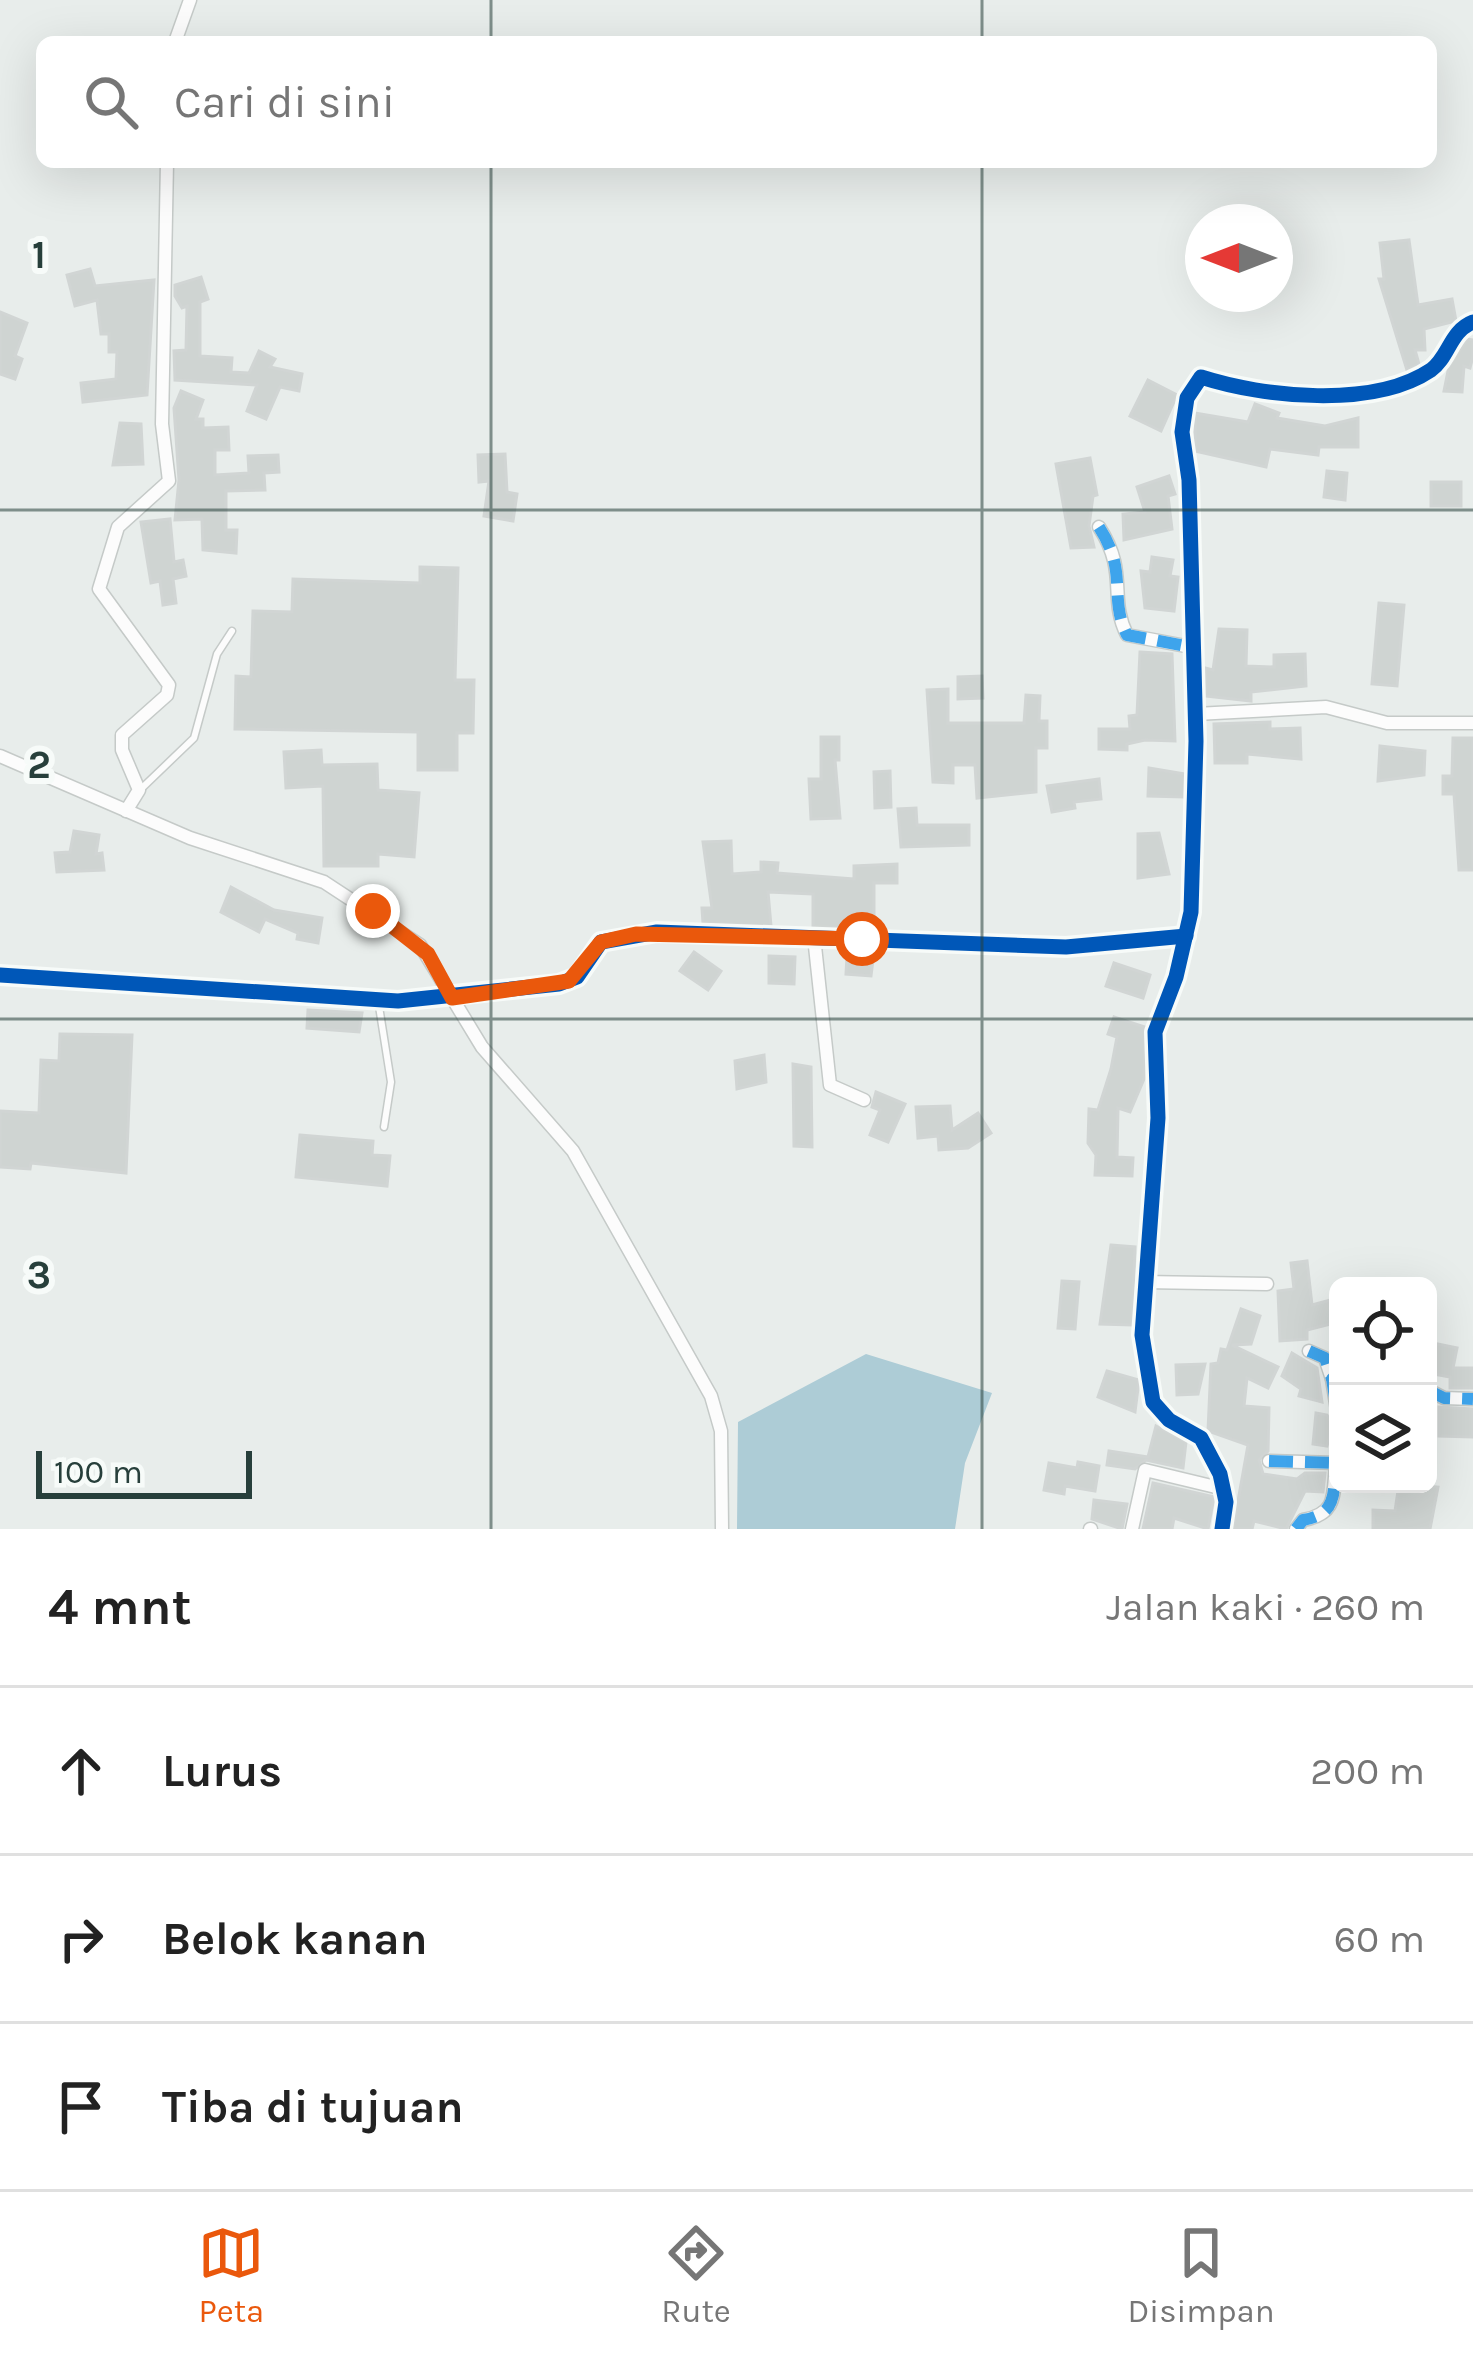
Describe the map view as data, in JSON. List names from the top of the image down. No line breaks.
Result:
{"scale_bar":"100 m","north":"left","page":{"search":"Cari di sini","scale":"100 m","heading":["4 mnt","Jalan kaki · 260 m"],"list":[["Lurus","200 m"],["Belok kanan","60 m"],"Tiba di tujuan"],"nav":["Peta","Rute","Disimpan"]},"grid":{"rows":["1","2","3"]}}
